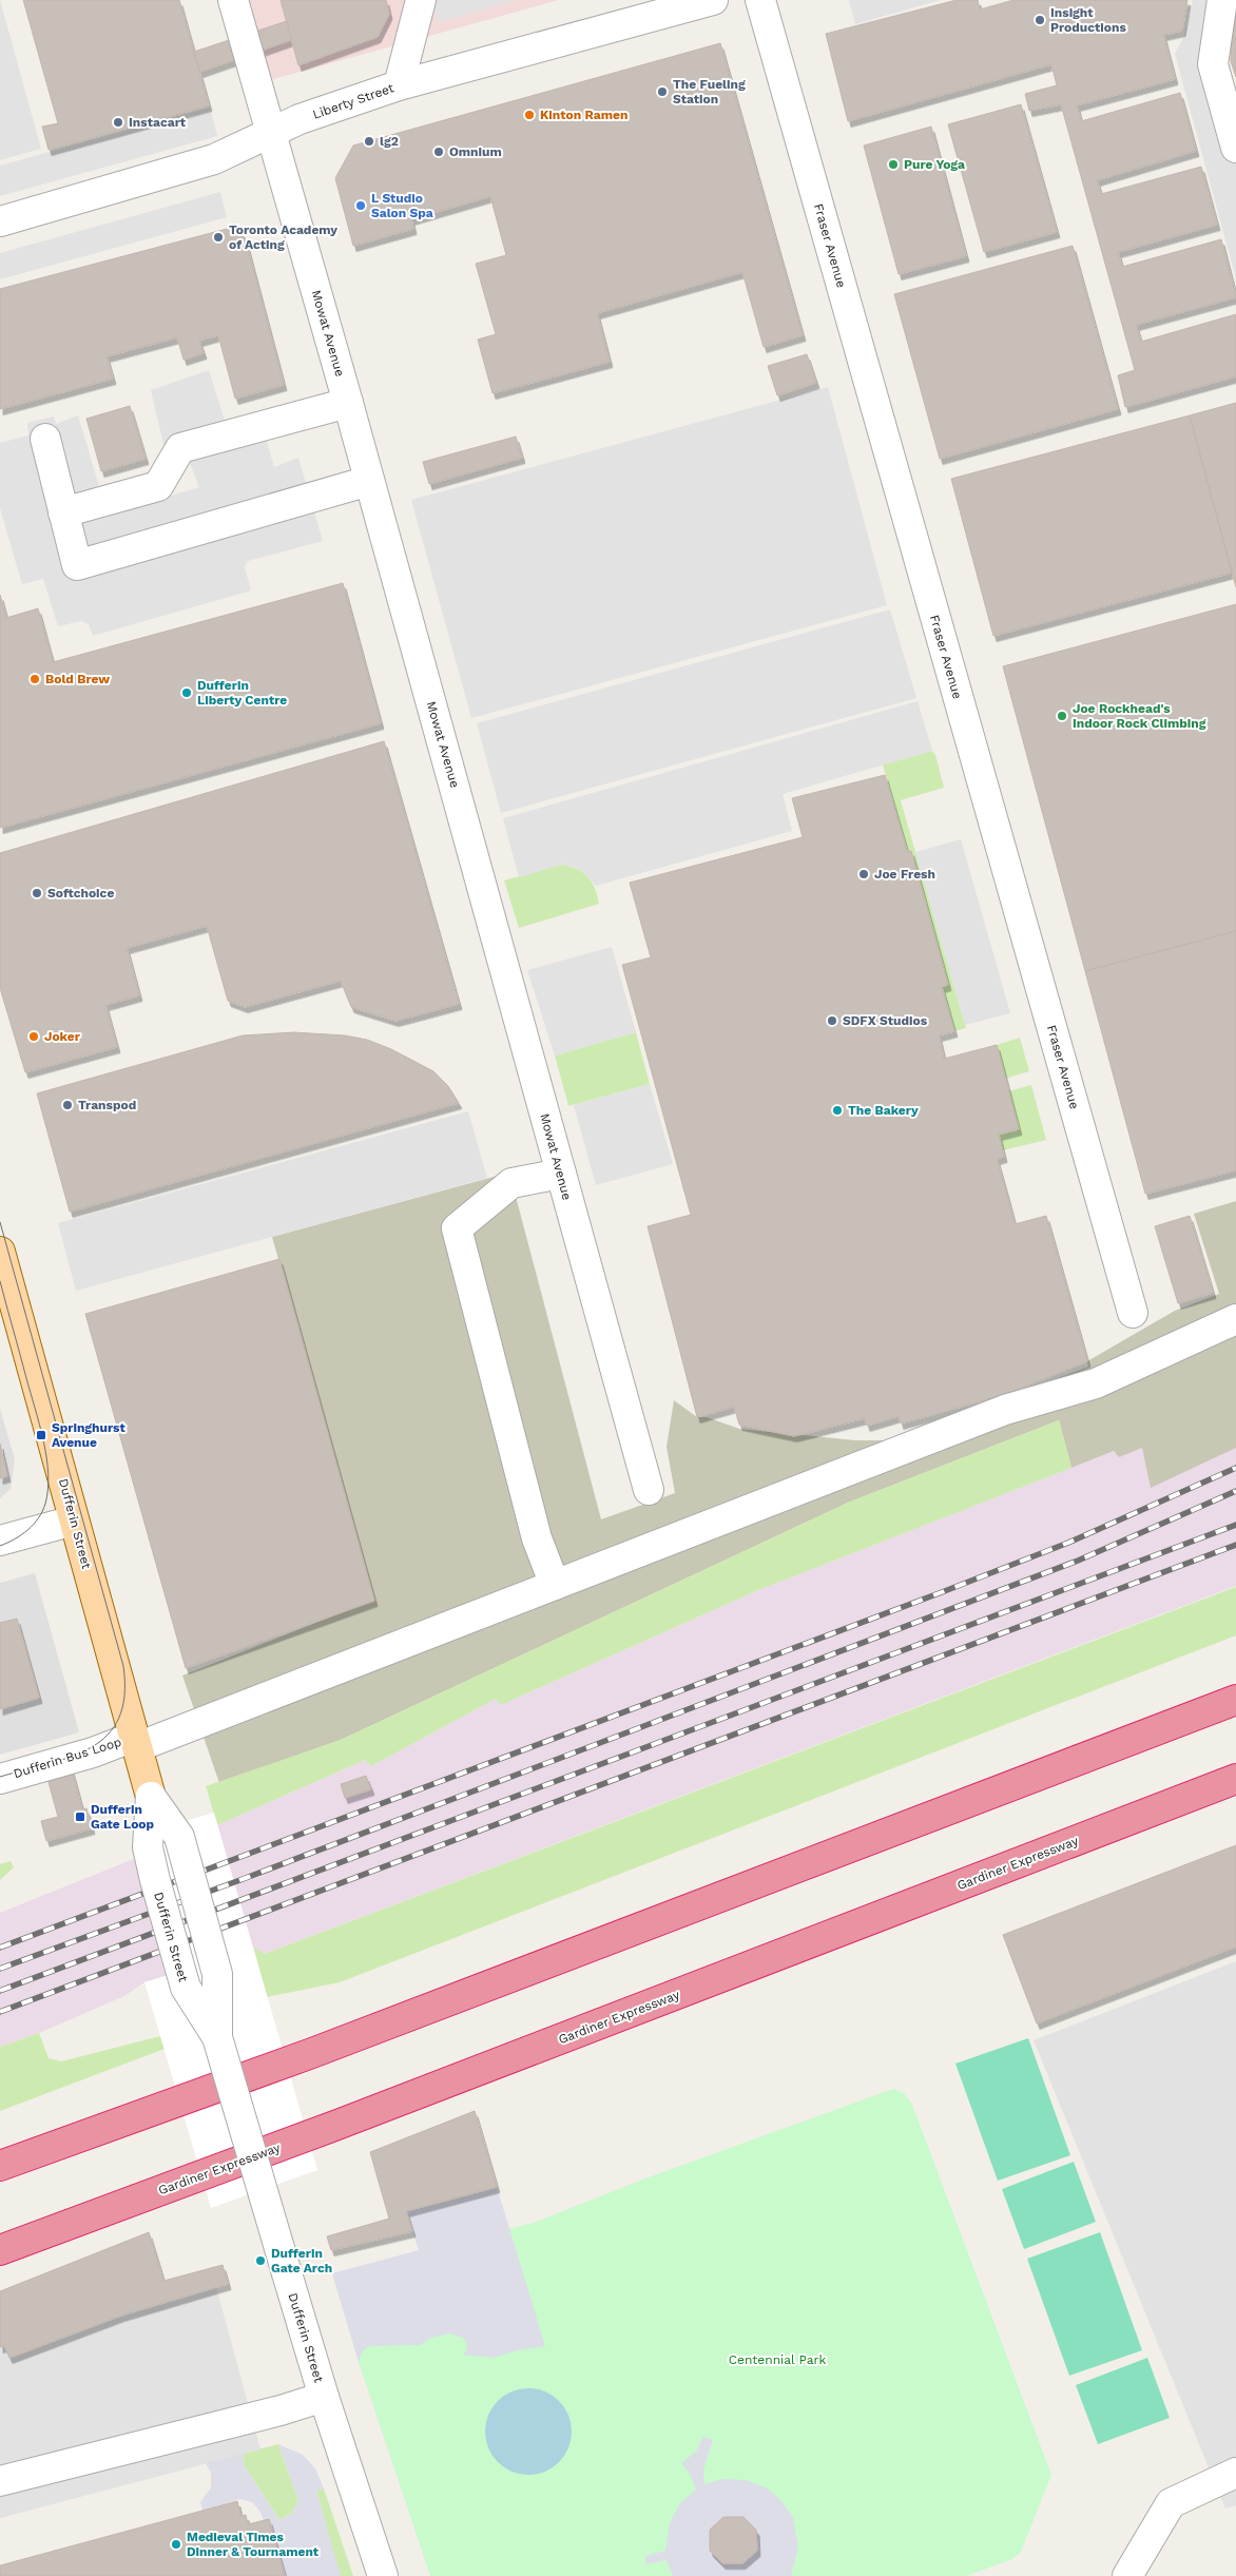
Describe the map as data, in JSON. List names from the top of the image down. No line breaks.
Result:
{"streets":{"highway":["Gardiner Expressway"],"main road":["Dufferin Street"],"street":["Liberty Street","Fraser Avenue","Mowat Avenue","Dufferin Bus Loop"]},"crossings":[["Liberty Street","Mowat Avenue"],["Dufferin Street","Dufferin Bus Loop"]],"parks":["Centennial Park"],"places":{"other":["Insight Productions","The Fueling Station","Kinton Ramen","Instacart","lg2","Omnium","Pure Yoga","L Studio Salon Spa","Toronto Academy of Acting","Bold Brew","Dufferin Liberty Centre","Joe Rockhead's Indoor Rock Climbing","Joe Fresh","Softchoice","SDFX Studios","Joker","Transpod","The Bakery","Dufferin Gate Arch","Medieval Times Dinner & Tournament"],"transit":["Springhurst Avenue","Dufferin Gate Loop"]}}
